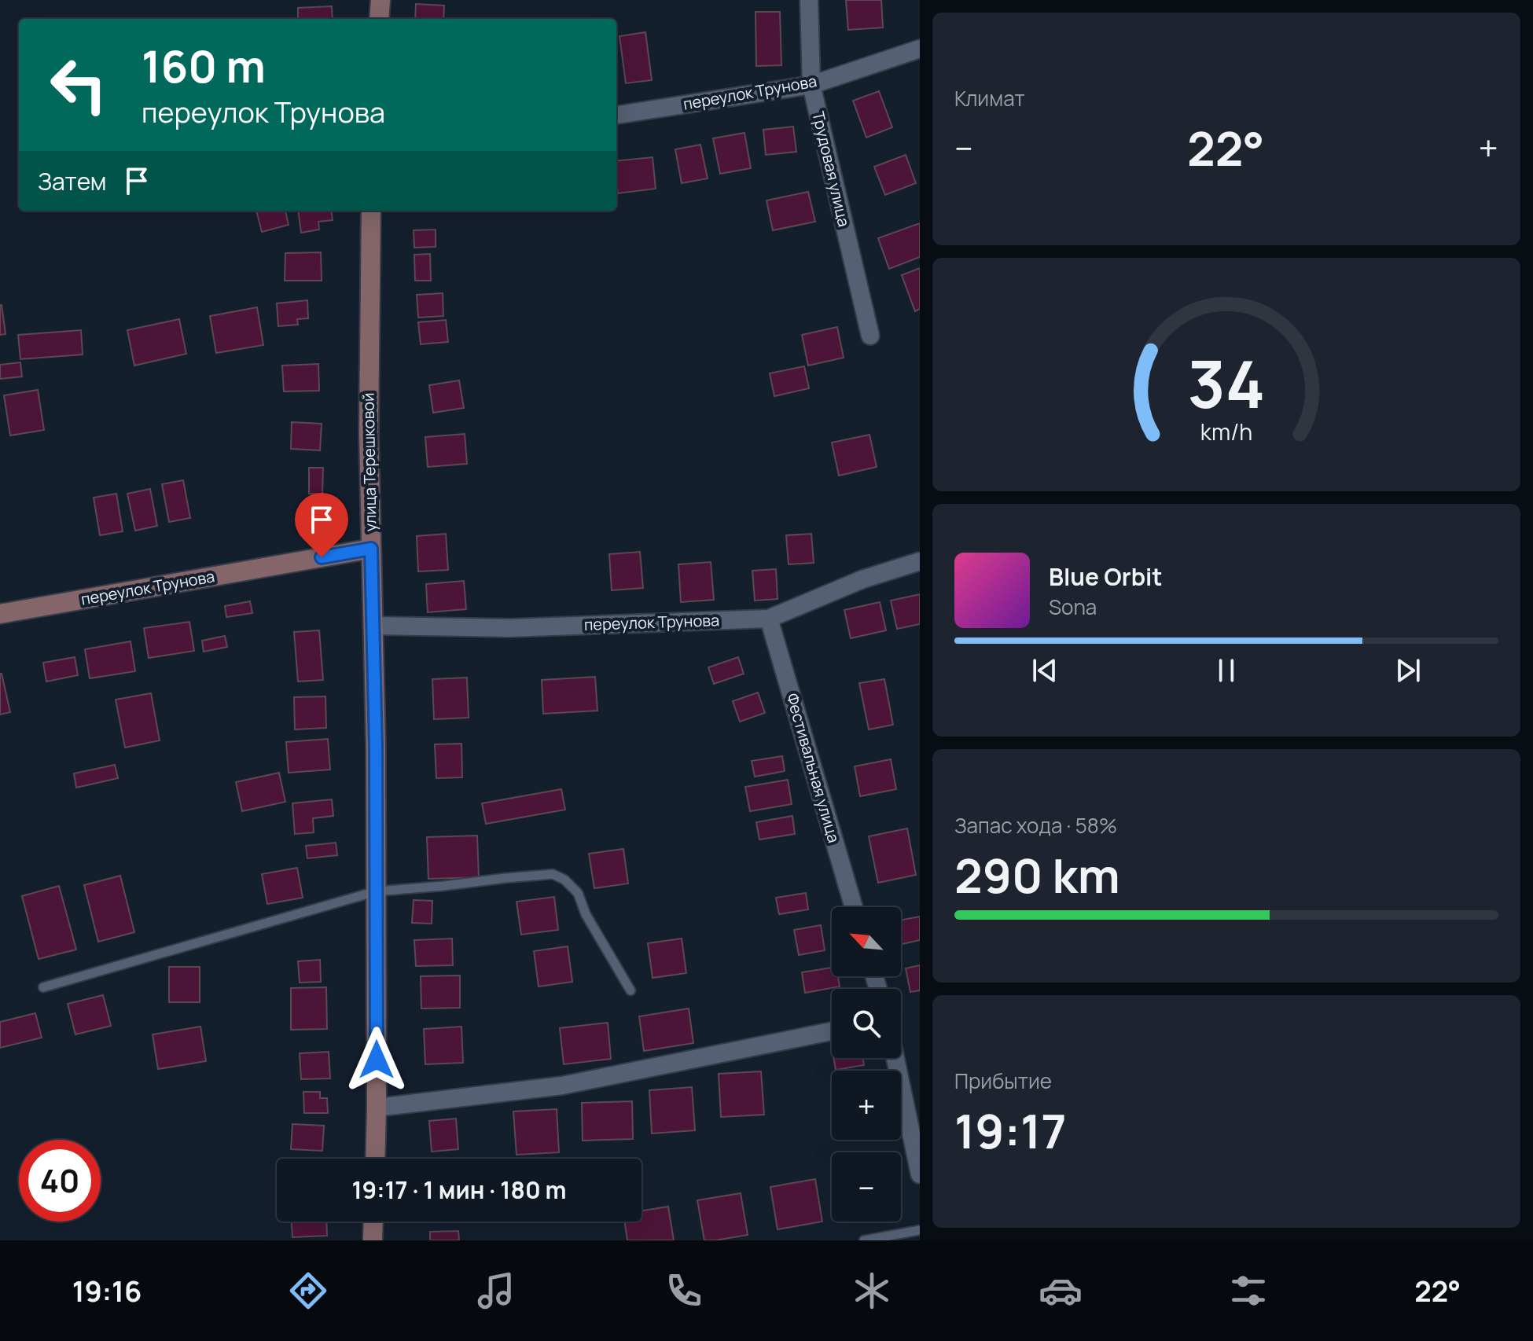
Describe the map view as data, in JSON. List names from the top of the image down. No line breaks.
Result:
{"streets":{"street":["переулок Трунова","Трудовая улица","улица Терешковой","Фестивальная улица"]},"crossings":[["переулок Трунова","Трудовая улица"],["переулок Трунова","улица Терешковой"],["переулок Трунова","Фестивальная улица"]],"north":"top left","page":{"tile":["Климат",["Запас хода · 58%","290 km"],["Прибытие","19:17"]],"turn":["160 m","переулок Трунова"],"heat":["−","22°","+"],"then":"Затем","song":["Blue Orbit","Sona"],"map_buttons":["+","−"],"limit":"40","trip":"19:17 · 1 мин · 180 m","tabs":["19:16","22°"],"gauge":["34","km/h"]}}
